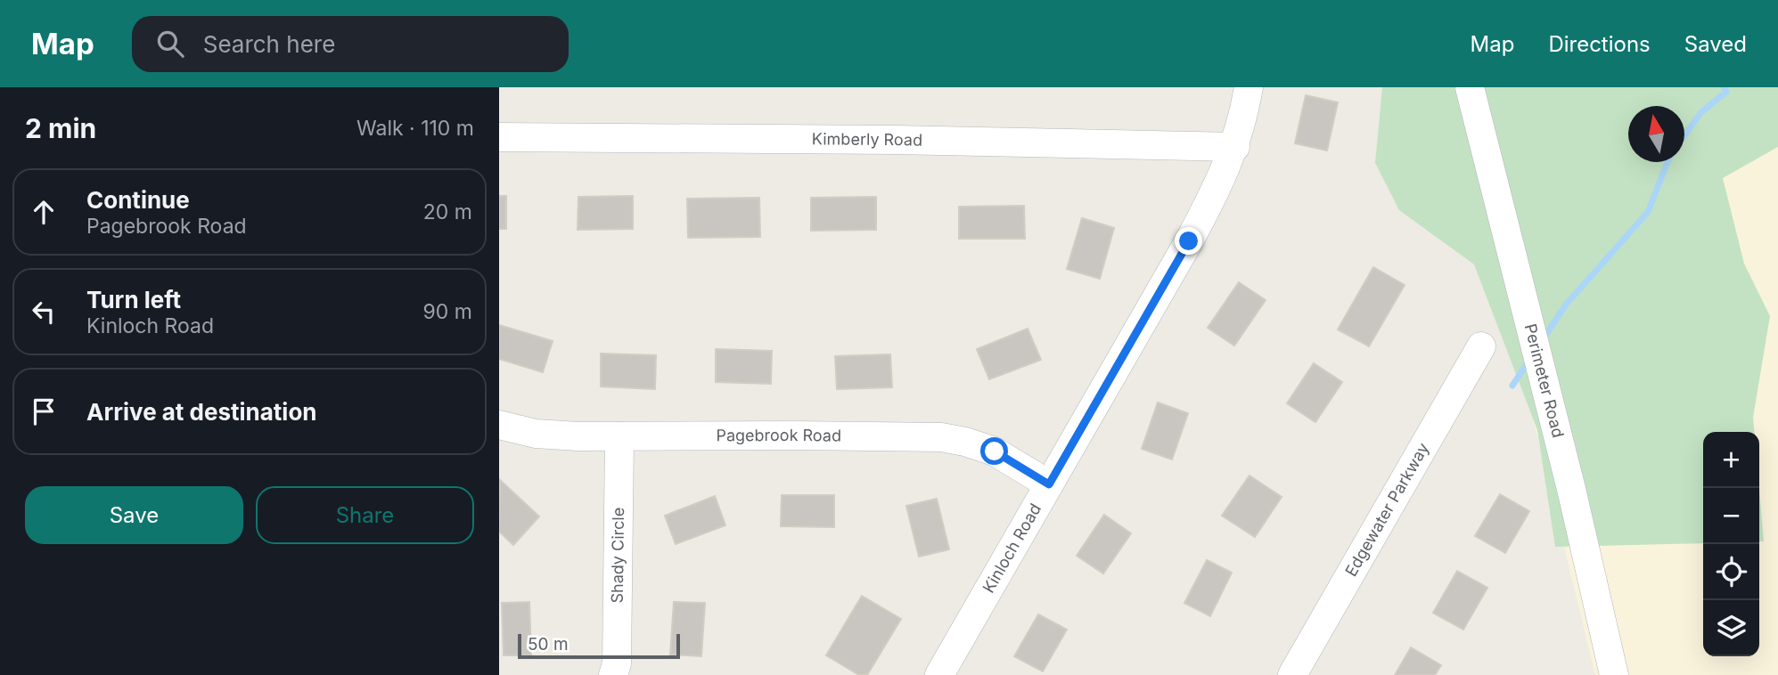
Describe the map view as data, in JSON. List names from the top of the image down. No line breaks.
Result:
{"streets":{"street":["Kimberly Road","Perimeter Road","Pagebrook Road","Edgewater Parkway","Kinloch Road","Shady Circle"]},"crossings":[["Kimberly Road","Kinloch Road"],["Pagebrook Road","Kinloch Road"],["Pagebrook Road","Shady Circle"]],"scale_bar":"50 m","north":"top","page":{"header":"Map","search":"Search here","nav":["Map","Directions","Saved"],"heading":["2 min","Walk · 110 m"],"list":[["Continue","Pagebrook Road","20 m"],["Turn left","Kinloch Road","90 m"],"Arrive at destination"],"map_buttons":["+","−"],"buttons":["Save","Share"],"scale":"50 m"}}
